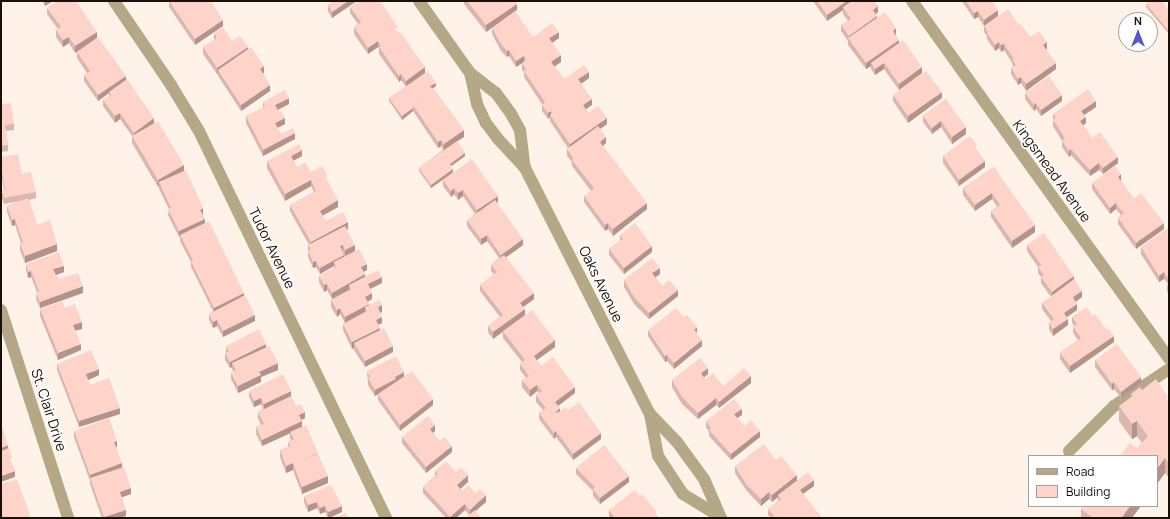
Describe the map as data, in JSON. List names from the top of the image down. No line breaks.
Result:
{"streets":{"street":["Kingsmead Avenue","Tudor Avenue","Oaks Avenue","St. Clair Drive"]},"legend":["Road","Building"],"north":"top"}
